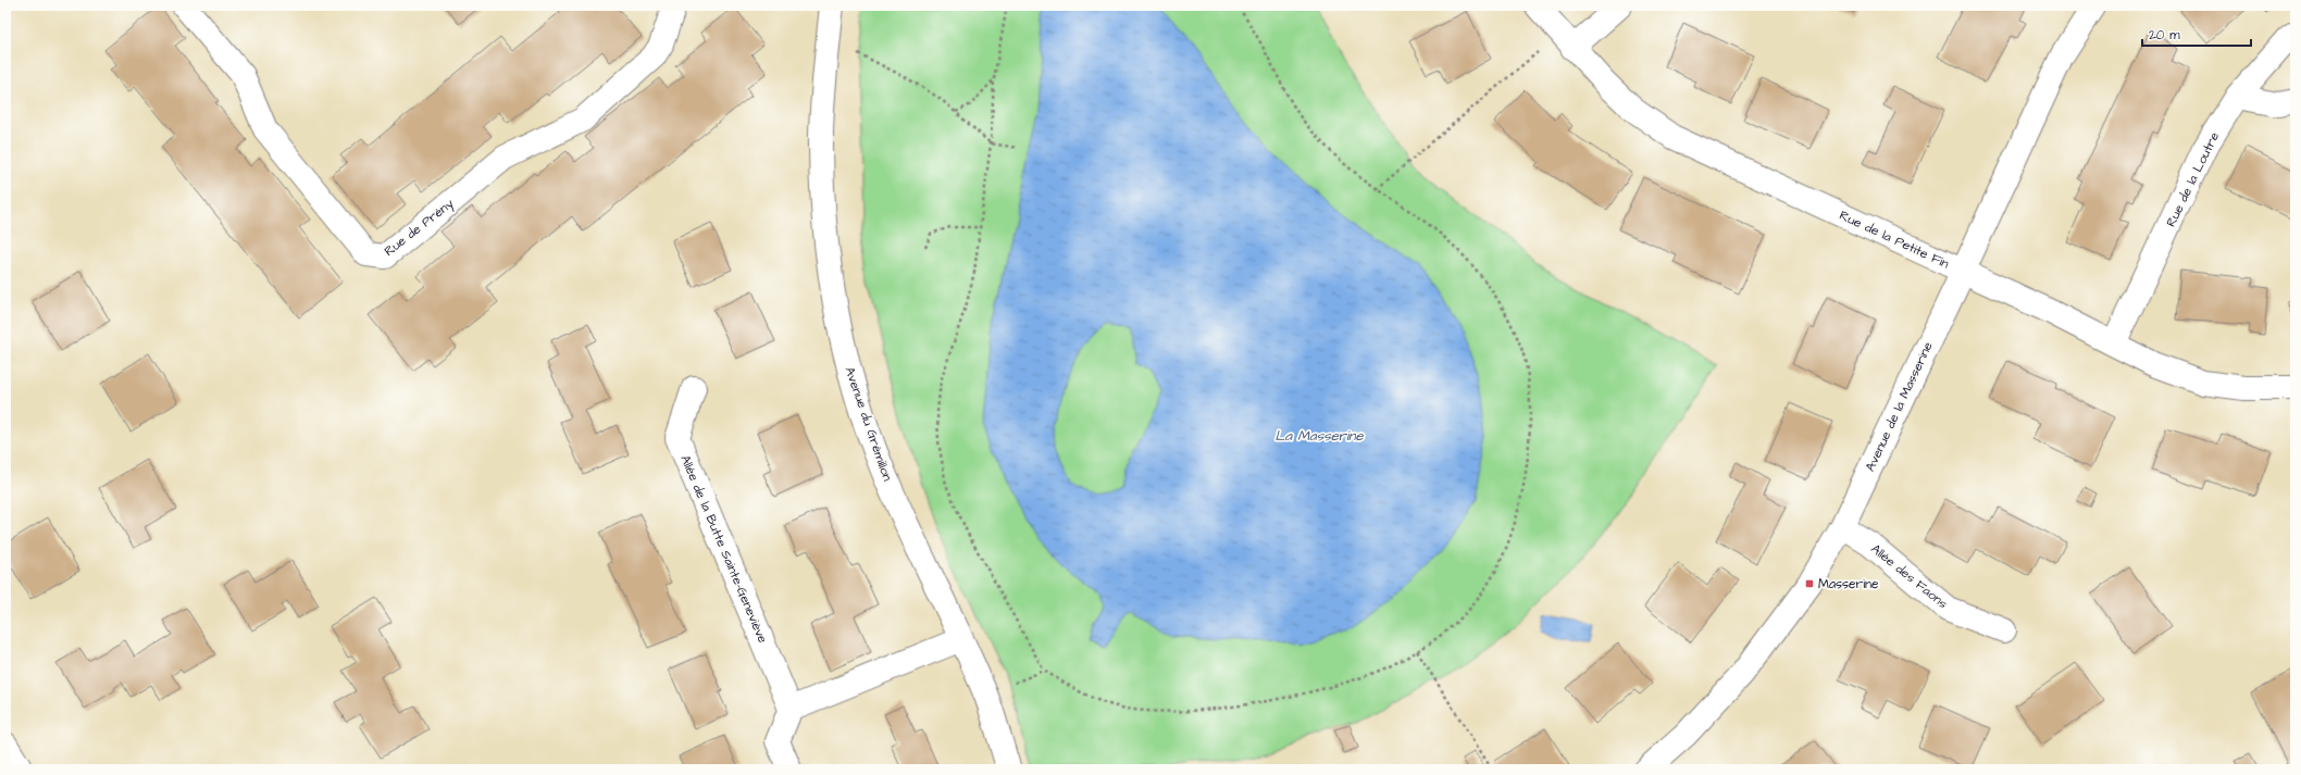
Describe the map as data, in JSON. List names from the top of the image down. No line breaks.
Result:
{"streets":{"street":["Rue de la Loutre","Rue de Prény","Rue de la Petite Fin","Avenue de la Masserine","Avenue du Grémillon","Allée de la Butte Sainte-Geneviève","Allée des Faons"]},"crossings":[["Rue de la Loutre","Rue de la Petite Fin"],["Rue de la Petite Fin","Avenue de la Masserine"],["Avenue de la Masserine","Allée des Faons"]],"water":["La Masserine"],"places":{"transit":["Masserine"]},"scale_bar":"20 m"}
